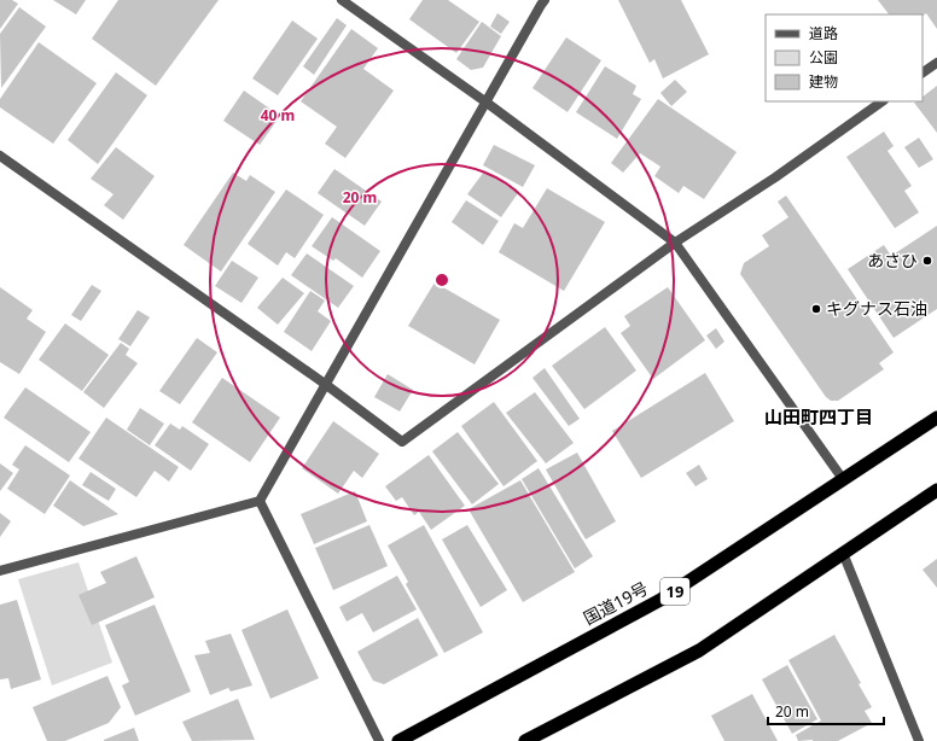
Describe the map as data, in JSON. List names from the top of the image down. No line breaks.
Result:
{"streets":{"highway":["19","国道19号"]},"districts":["山田町四丁目"],"places":["あさひ","キグナス石油"],"legend":["道路","公園","建物"],"scale_bar":"20 m","rings":["40 m","20 m"]}
